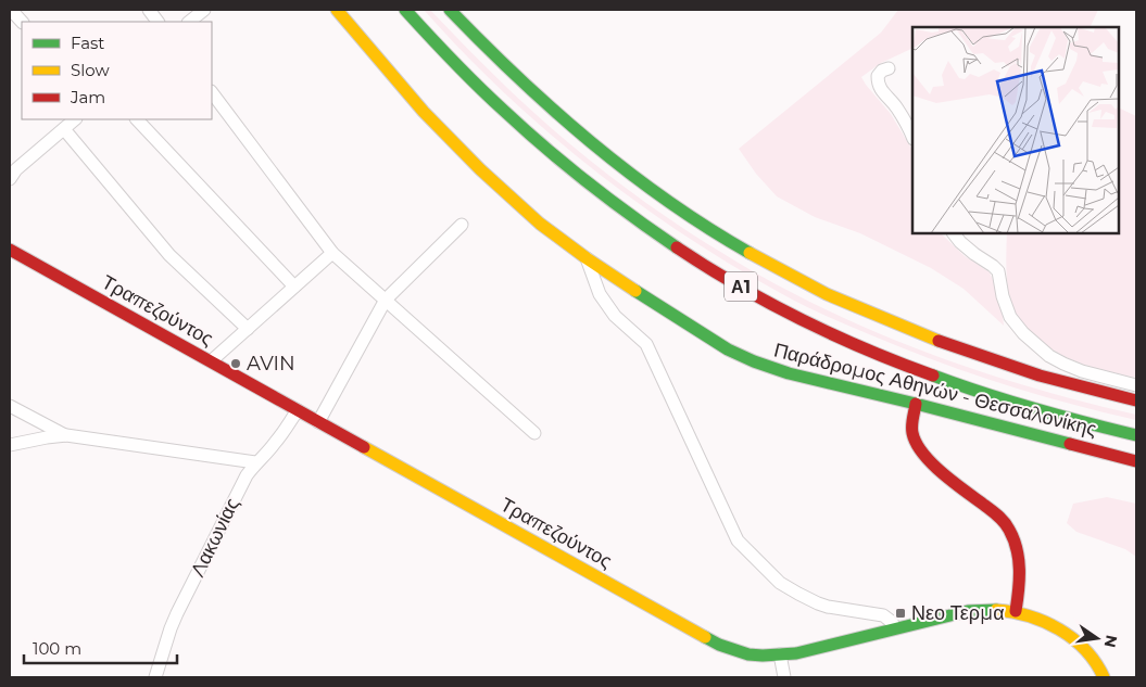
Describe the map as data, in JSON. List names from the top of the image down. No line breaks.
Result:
{"streets":{"main road":["Α1","Τραπεζούντος","Παράδρομος Αθηνών - Θεσσαλονίκης"],"street":["Λακωνίας"]},"crossings":[["Τραπεζούντος","Λακωνίας"]],"places":{"other":["AVIN"],"transit":["Νεο Τερμα"]},"legend":["Fast","Slow","Jam"],"scale_bar":"100 m","north":"right"}
